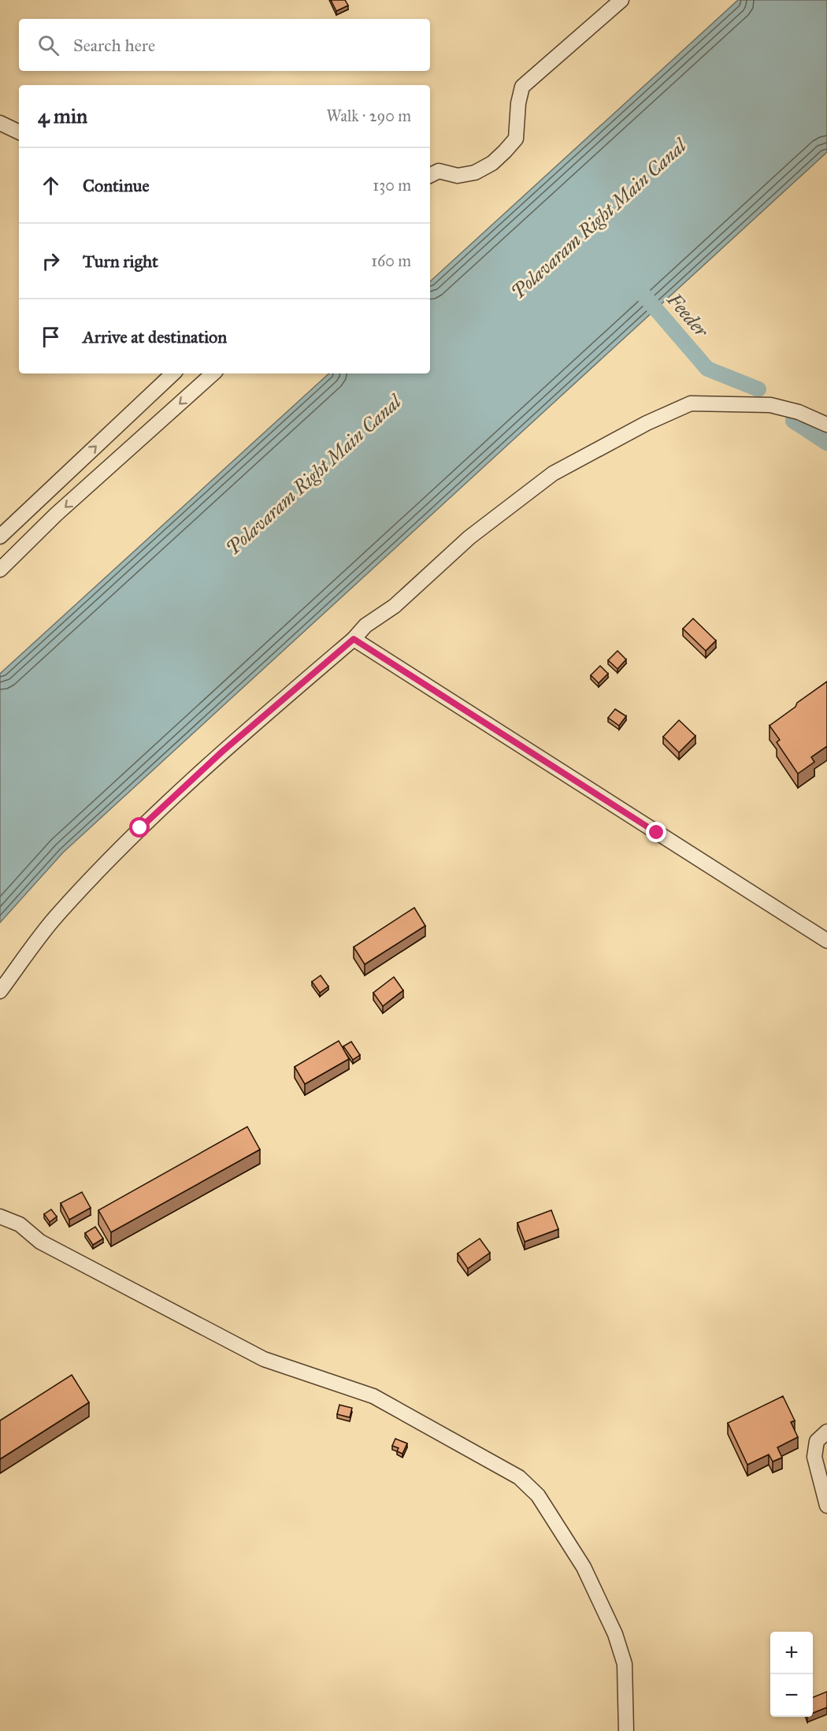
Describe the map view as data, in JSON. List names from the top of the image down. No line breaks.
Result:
{"water":["Polavaram Right Main Canal","Feeder"],"page":{"search":"Search here","heading":["4 min","Walk · 290 m"],"list":[["Continue","130 m"],["Turn right","160 m"],"Arrive at destination"],"map_buttons":["+","−"]}}
